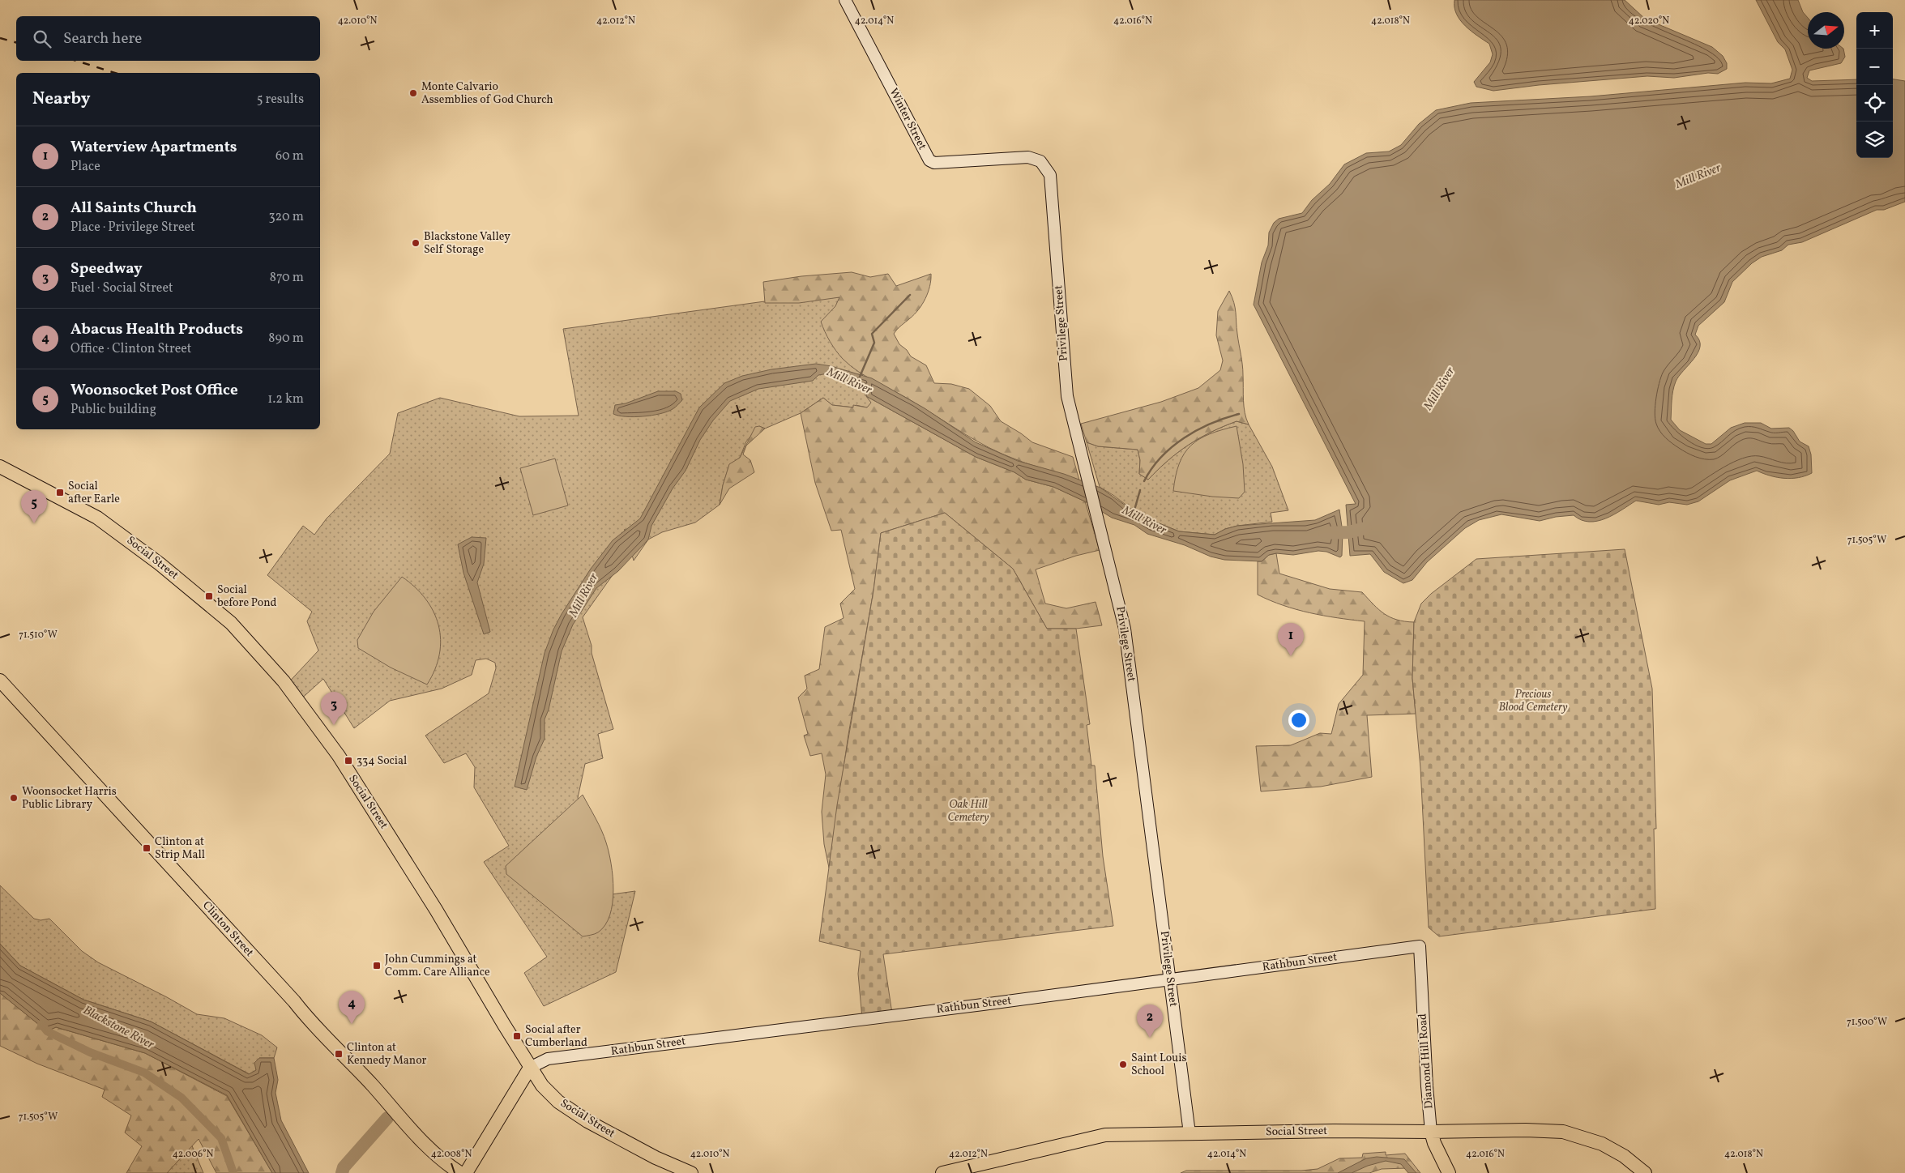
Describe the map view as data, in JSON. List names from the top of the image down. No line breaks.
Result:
{"streets":{"main road":["Winter Street","Privilege Street","Social Street","Clinton Street","Rathbun Street","Diamond Hill Road"]},"crossings":[["Winter Street","Privilege Street"],["Privilege Street","Social Street"],["Privilege Street","Rathbun Street"],["Social Street","Rathbun Street"],["Social Street","Diamond Hill Road"],["Rathbun Street","Diamond Hill Road"]],"water":["Mill River","Blackstone River"],"parks":["Precious Blood Cemetery","Oak Hill Cemetery"],"places":{"other":["Monte Calvario Assemblies of God Church","Blackstone Valley Self Storage","Woonsocket Harris Public Library","Saint Louis School"],"transit":["Social after Earle","Social before Pond","334 Social","Clinton at Strip Mall","John Cummings at Comm. Care Alliance","Social after Cumberland","Clinton at Kennedy Manor"]},"north":"right","page":{"map_buttons":["+","−"],"search":"Search here","heading":["Nearby","5 results"],"list":[{"mark":"1","name":"Waterview Apartments","note":"Place","value":"60 m"},{"mark":"2","name":"All Saints Church","note":"Place · Privilege Street","value":"320 m"},{"mark":"3","name":"Speedway","note":"Fuel · Social Street","value":"870 m"},{"mark":"4","name":"Abacus Health Products","note":"Office · Clinton Street","value":"890 m"},{"mark":"5","name":"Woonsocket Post Office","note":"Public building","value":"1.2 km"}],"pins":["5","1","3","4","2"]},"coordinates":["42.010°N","42.012°N","42.014°N","42.016°N","42.018°N","42.020°N","71.505°W","71.510°W","71.500°W","42.006°N","42.008°N"]}
